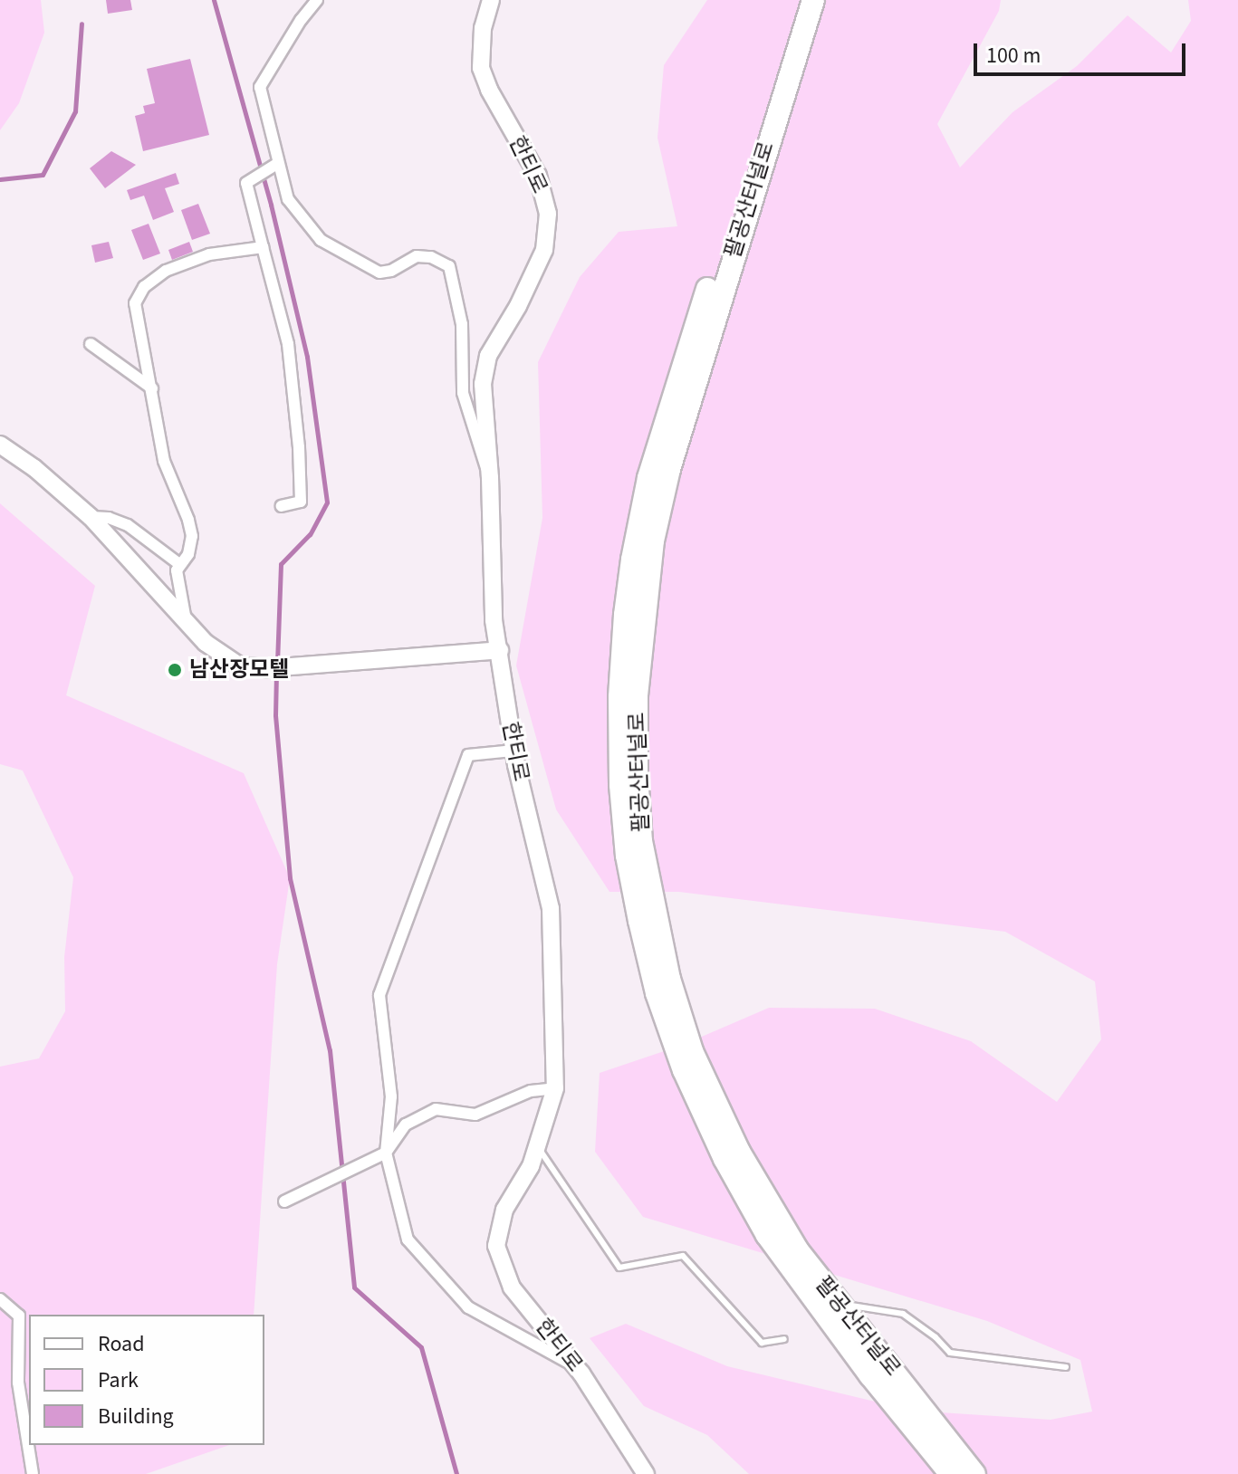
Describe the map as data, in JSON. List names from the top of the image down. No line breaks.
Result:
{"streets":{"highway":["팔공산터널로"],"street":["한티로"]},"places":["남산장모텔"],"legend":["Road","Park","Building"],"scale_bar":"100 m"}
